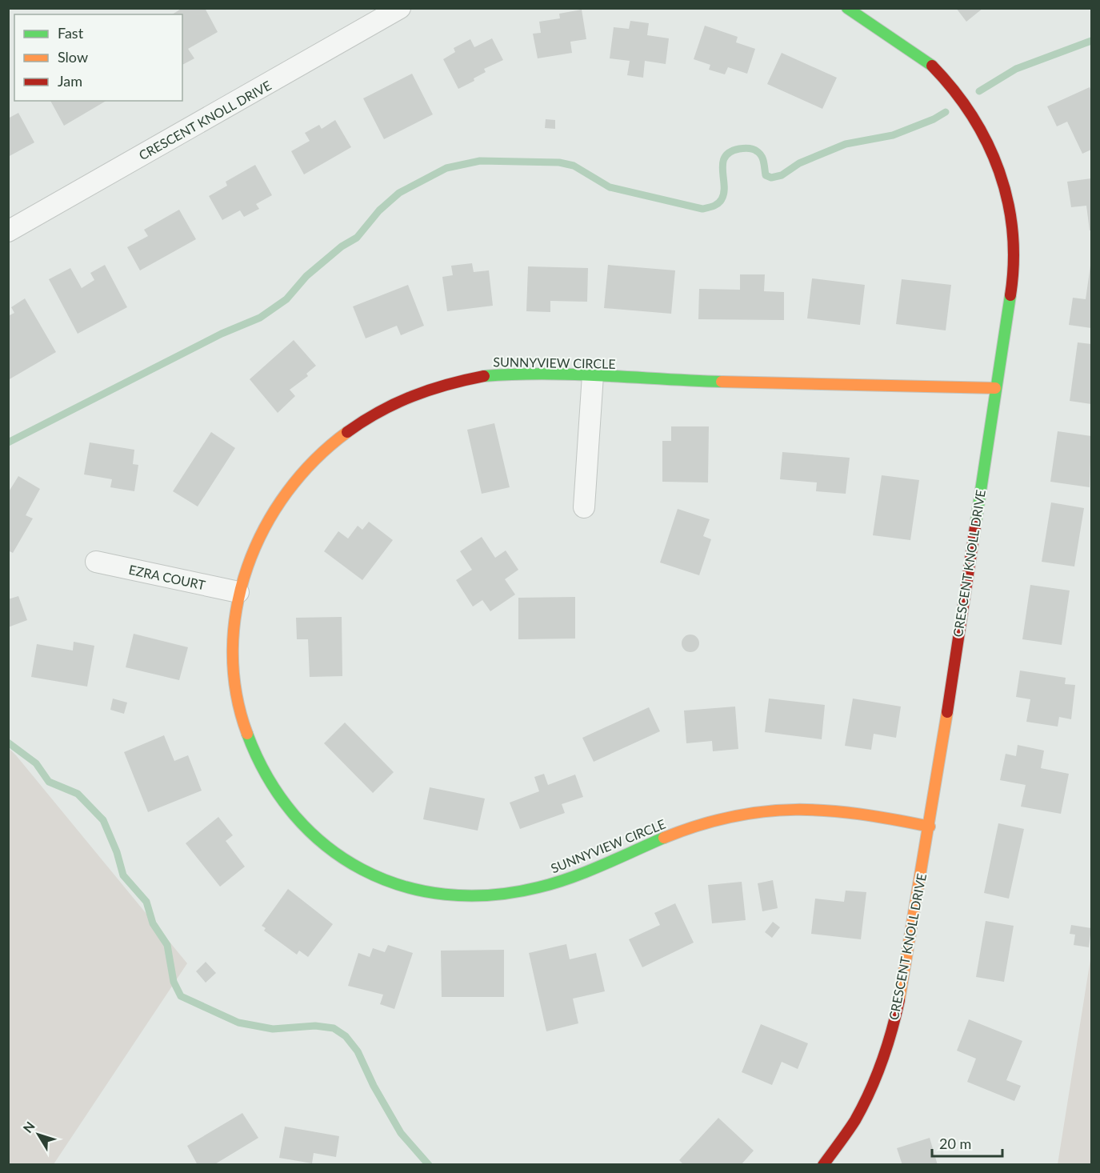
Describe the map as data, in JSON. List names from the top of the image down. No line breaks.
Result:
{"streets":{"street":["CRESCENT KNOLL DRIVE","SUNNYVIEW CIRCLE","EZRA COURT"]},"crossings":[["CRESCENT KNOLL DRIVE","SUNNYVIEW CIRCLE"],["SUNNYVIEW CIRCLE","EZRA COURT"]],"legend":["Fast","Slow","Jam"],"scale_bar":"20 m","north":"top left"}
